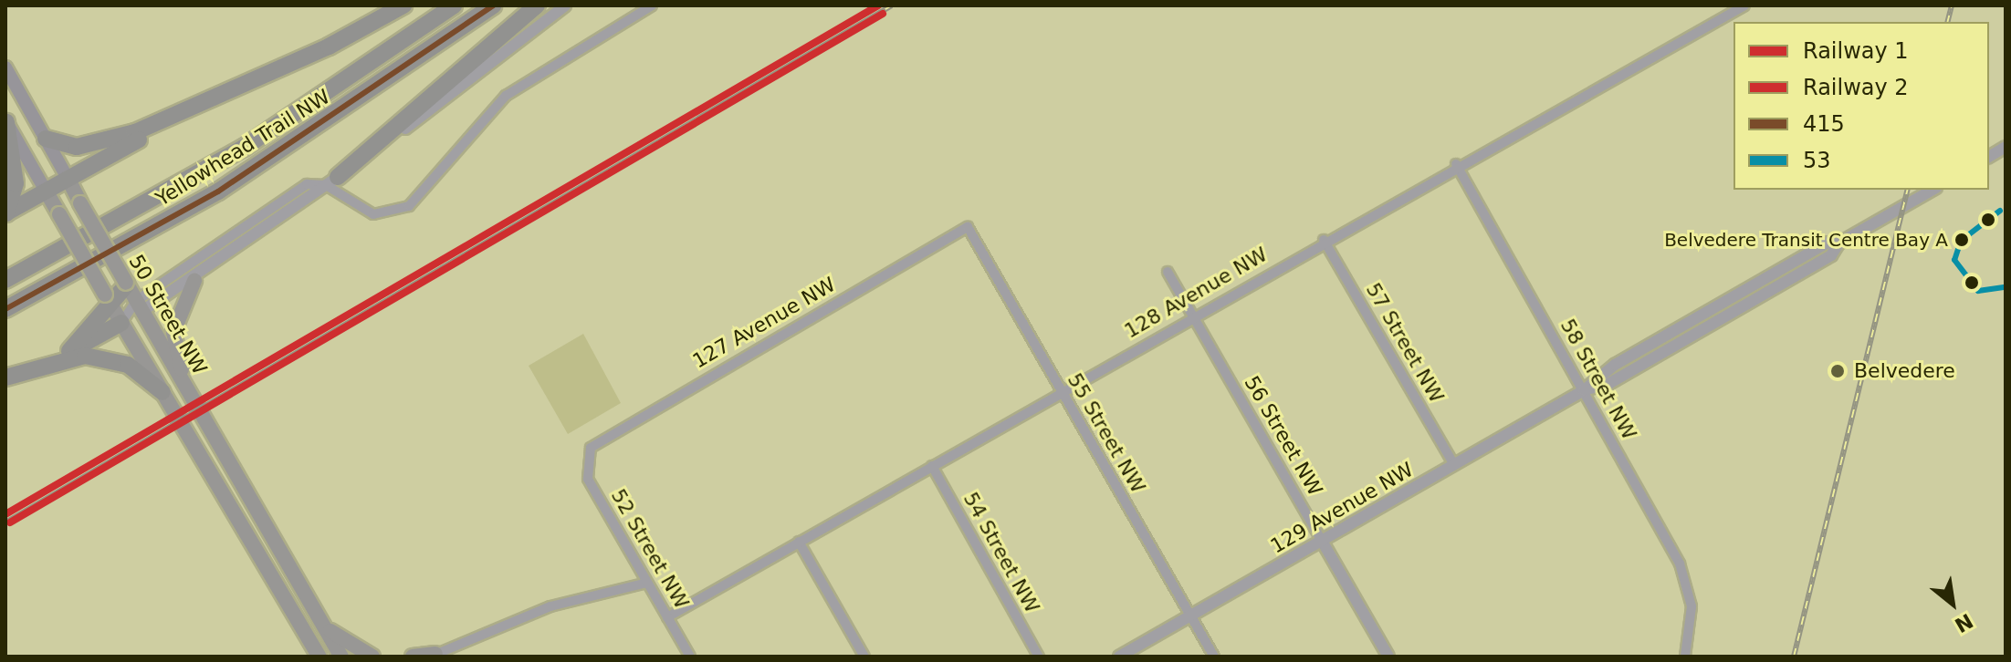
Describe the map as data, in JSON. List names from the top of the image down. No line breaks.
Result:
{"streets":{"highway":["Yellowhead Trail NW"],"main road":["50 Street NW"],"street":["128 Avenue NW","127 Avenue NW","57 Street NW","58 Street NW","55 Street NW","56 Street NW","129 Avenue NW","52 Street NW","54 Street NW"]},"crossings":[["128 Avenue NW","57 Street NW"],["128 Avenue NW","58 Street NW"],["128 Avenue NW","55 Street NW"],["128 Avenue NW","56 Street NW"],["128 Avenue NW","52 Street NW"],["128 Avenue NW","54 Street NW"],["127 Avenue NW","55 Street NW"],["127 Avenue NW","52 Street NW"],["57 Street NW","129 Avenue NW"],["58 Street NW","129 Avenue NW"],["55 Street NW","129 Avenue NW"],["56 Street NW","129 Avenue NW"]],"places":["Belvedere Transit Centre Bay A","Belvedere"],"lines":["rail line 1","transit line 415","rail line 2","transit line 53"],"legend":["Railway 1","Railway 2","415","53"],"north":"bottom right"}
